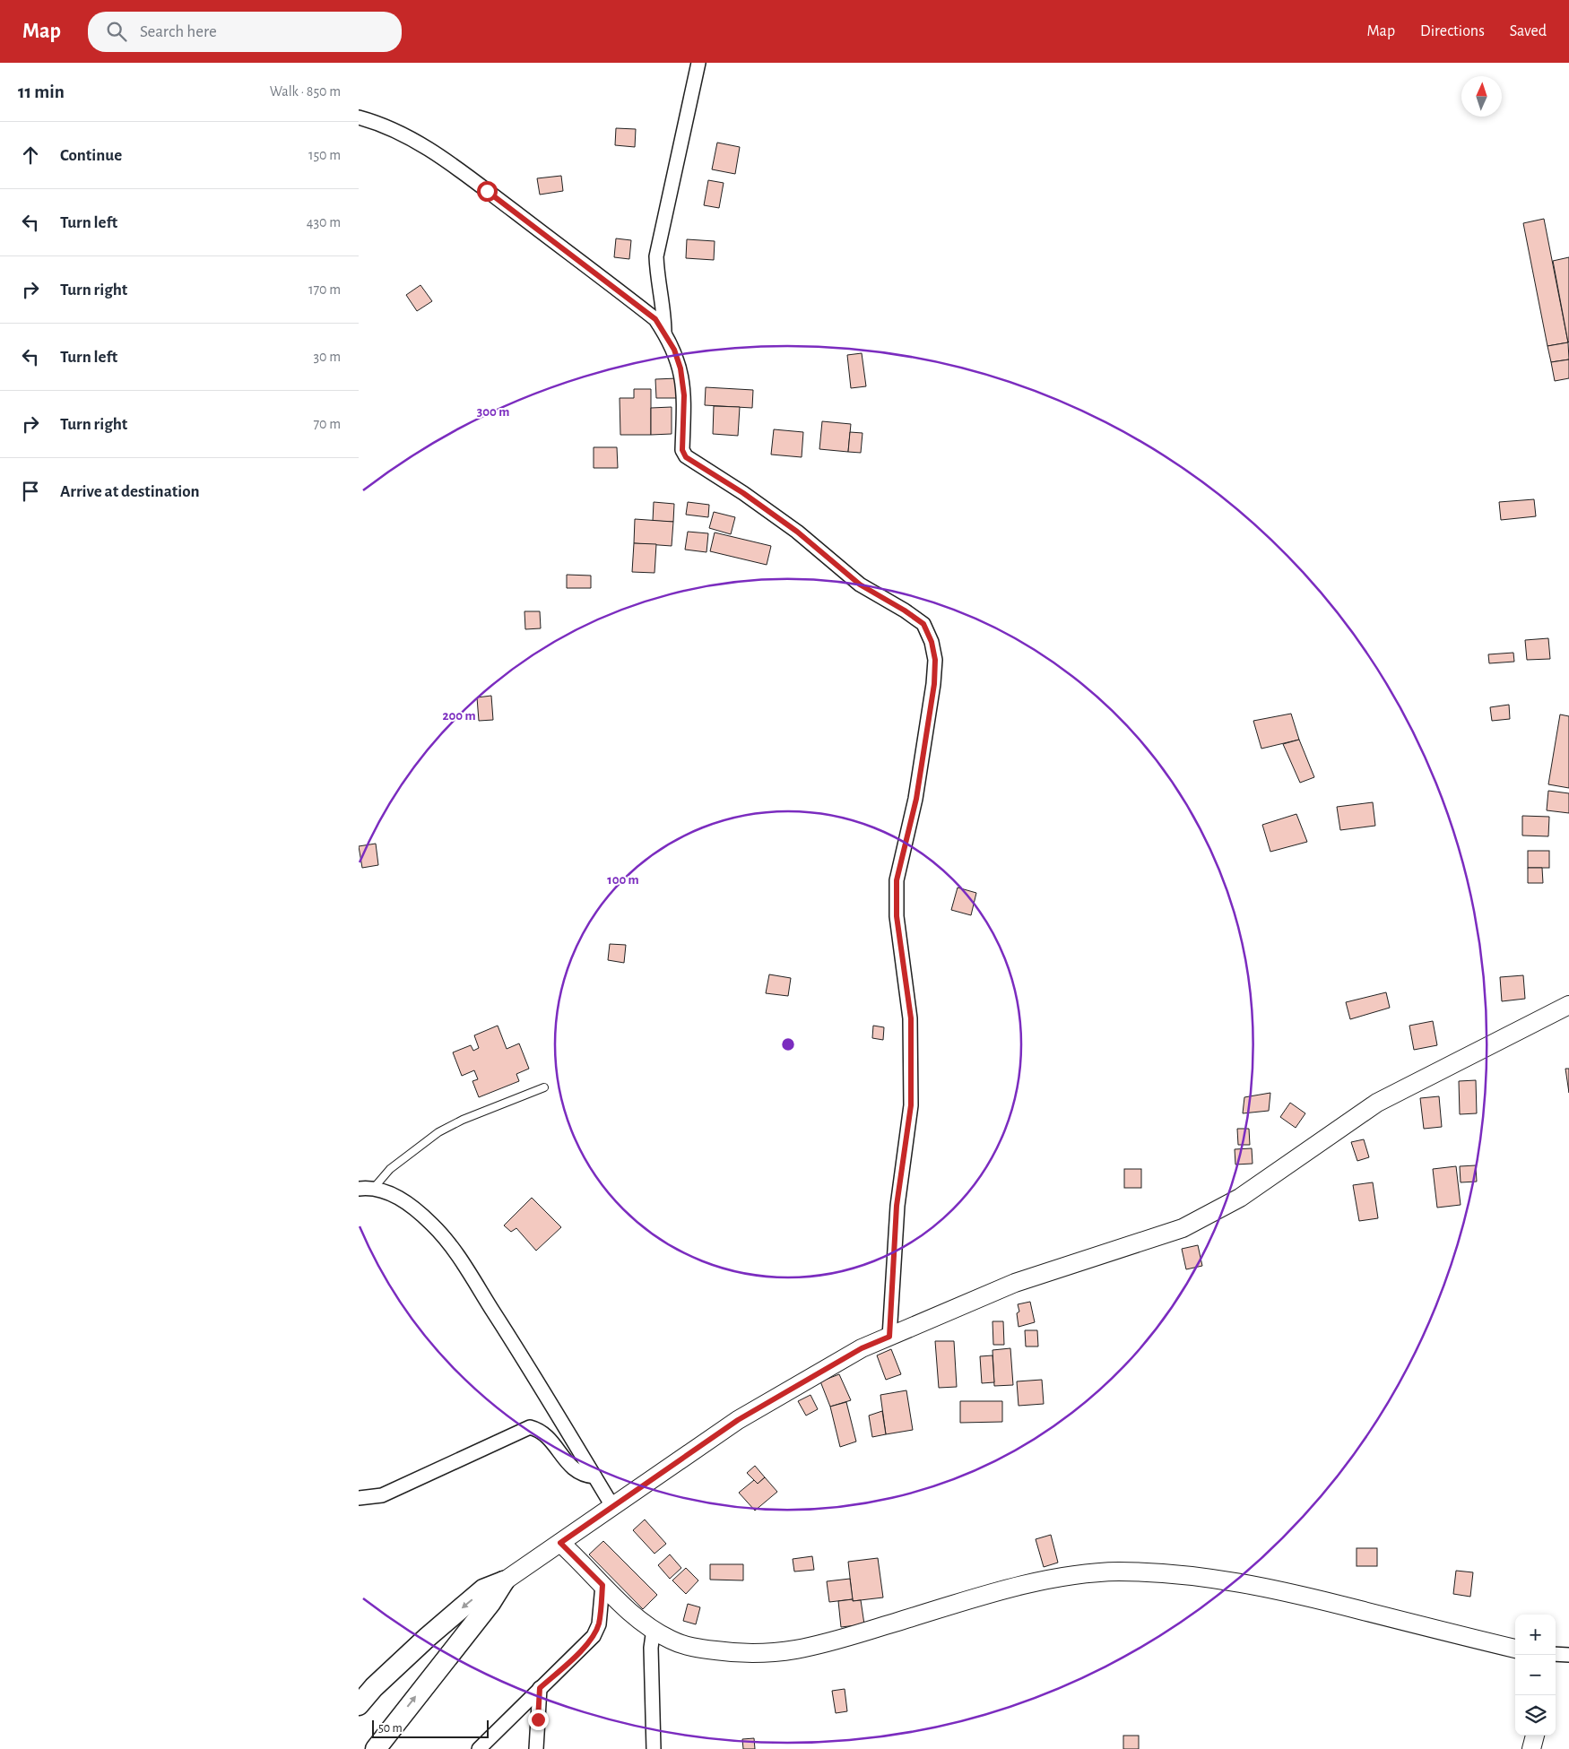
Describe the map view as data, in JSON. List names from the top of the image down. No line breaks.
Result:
{"scale_bar":"50 m","north":"top","page":{"header":"Map","search":"Search here","nav":["Map","Directions","Saved"],"heading":["11 min","Walk · 850 m"],"list":[["Continue","150 m"],["Turn left","430 m"],["Turn right","170 m"],["Turn left","30 m"],["Turn right","70 m"],"Arrive at destination"],"map_buttons":["+","−"],"scale":"50 m"},"rings":["300 m","200 m","100 m"]}
